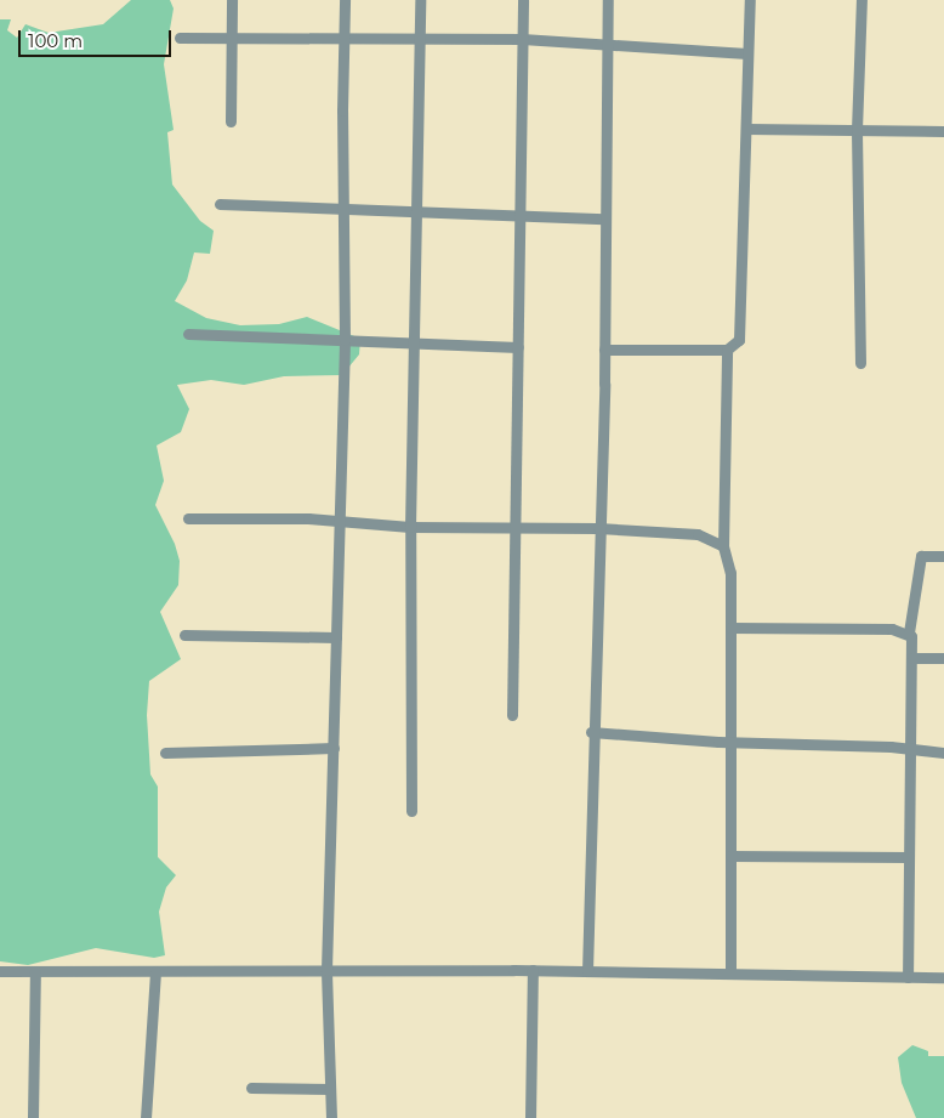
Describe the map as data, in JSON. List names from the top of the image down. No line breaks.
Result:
{"scale_bar":"100 m"}
